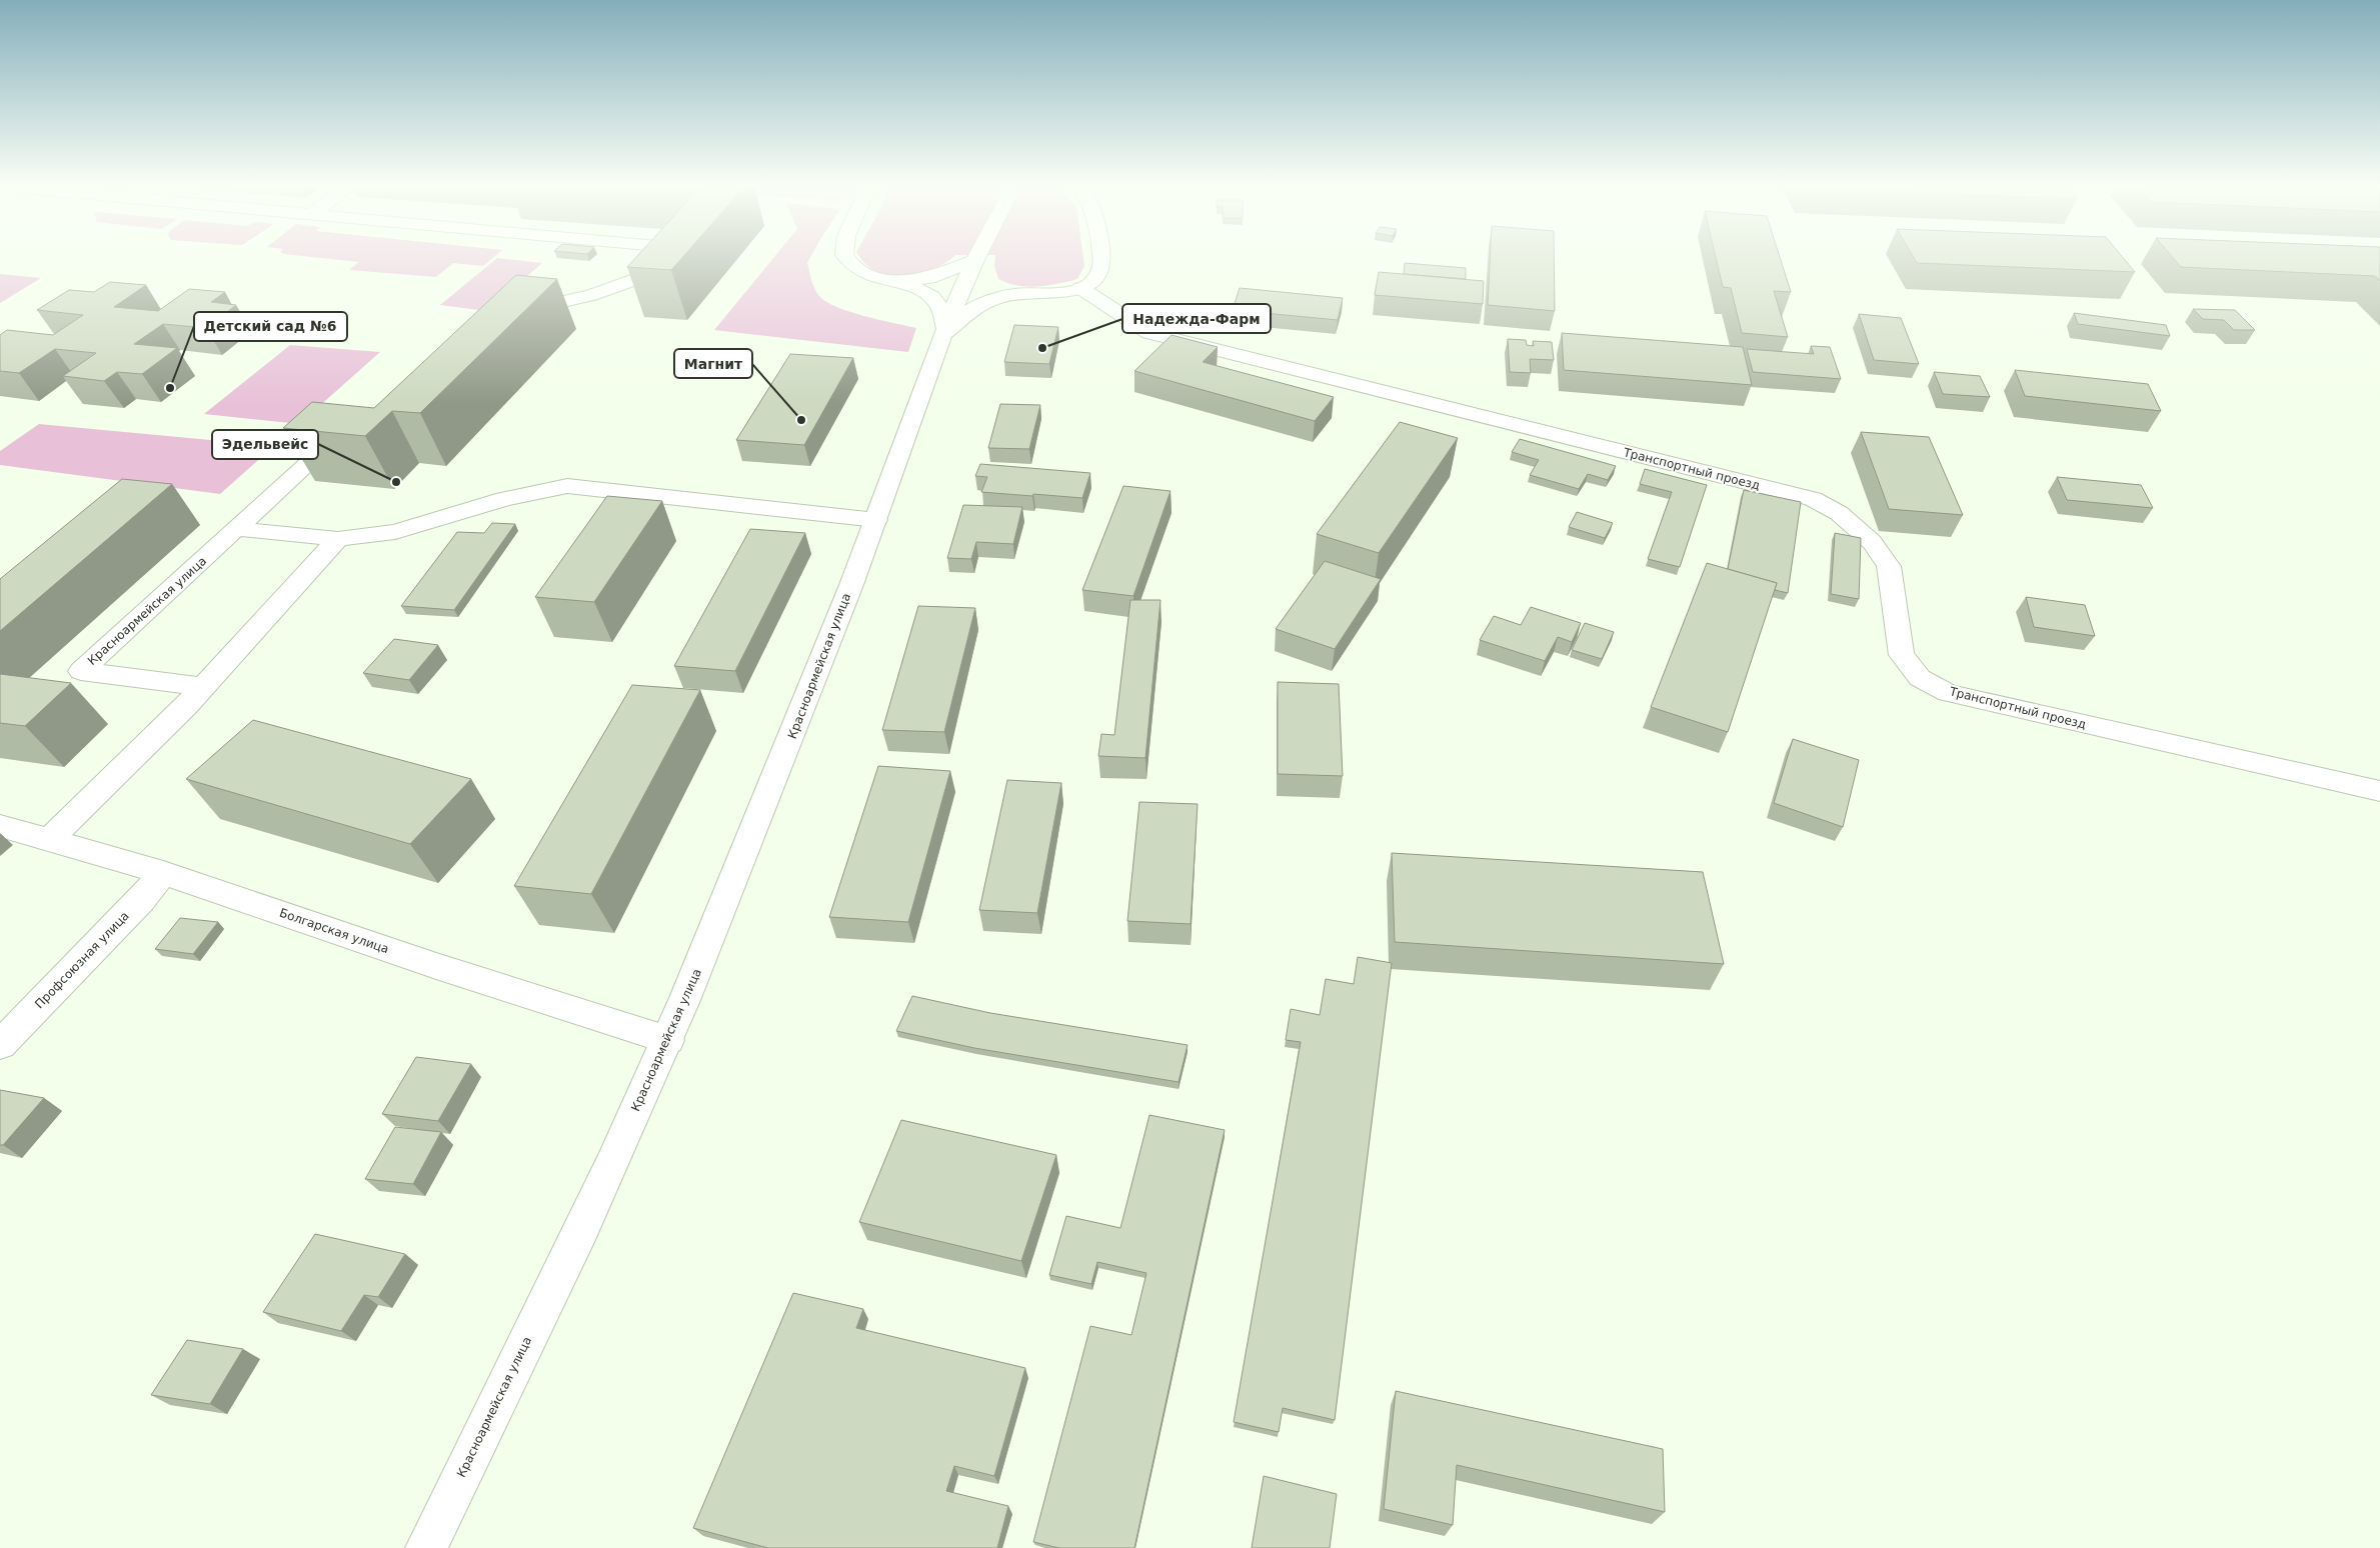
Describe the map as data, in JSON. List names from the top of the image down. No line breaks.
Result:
{"streets":{"street":["Транспортный проезд","Красноармейская улица","Болгарская улица","Профсоюзная улица"]},"crossings":[["Красноармейская улица","Болгарская улица"],["Болгарская улица","Профсоюзная улица"]],"places":["Надежда-Фарм","Детский сад №6","Магнит","Эдельвейс"]}
